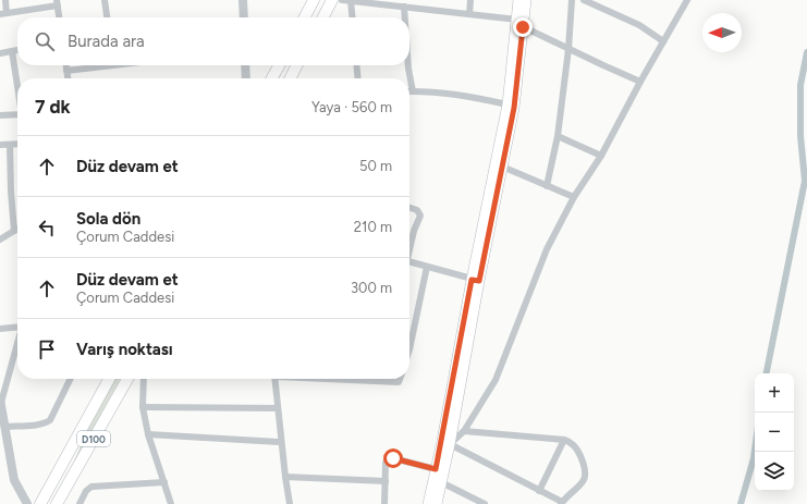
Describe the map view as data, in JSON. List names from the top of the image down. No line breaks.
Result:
{"streets":{"highway":["D100"]},"north":"left","page":{"search":"Burada ara","heading":["7 dk","Yaya · 560 m"],"list":[["Düz devam et","50 m"],["Sola dön","Çorum Caddesi","210 m"],["Düz devam et","Çorum Caddesi","300 m"],"Varış noktası"],"map_buttons":["+","−"]}}
